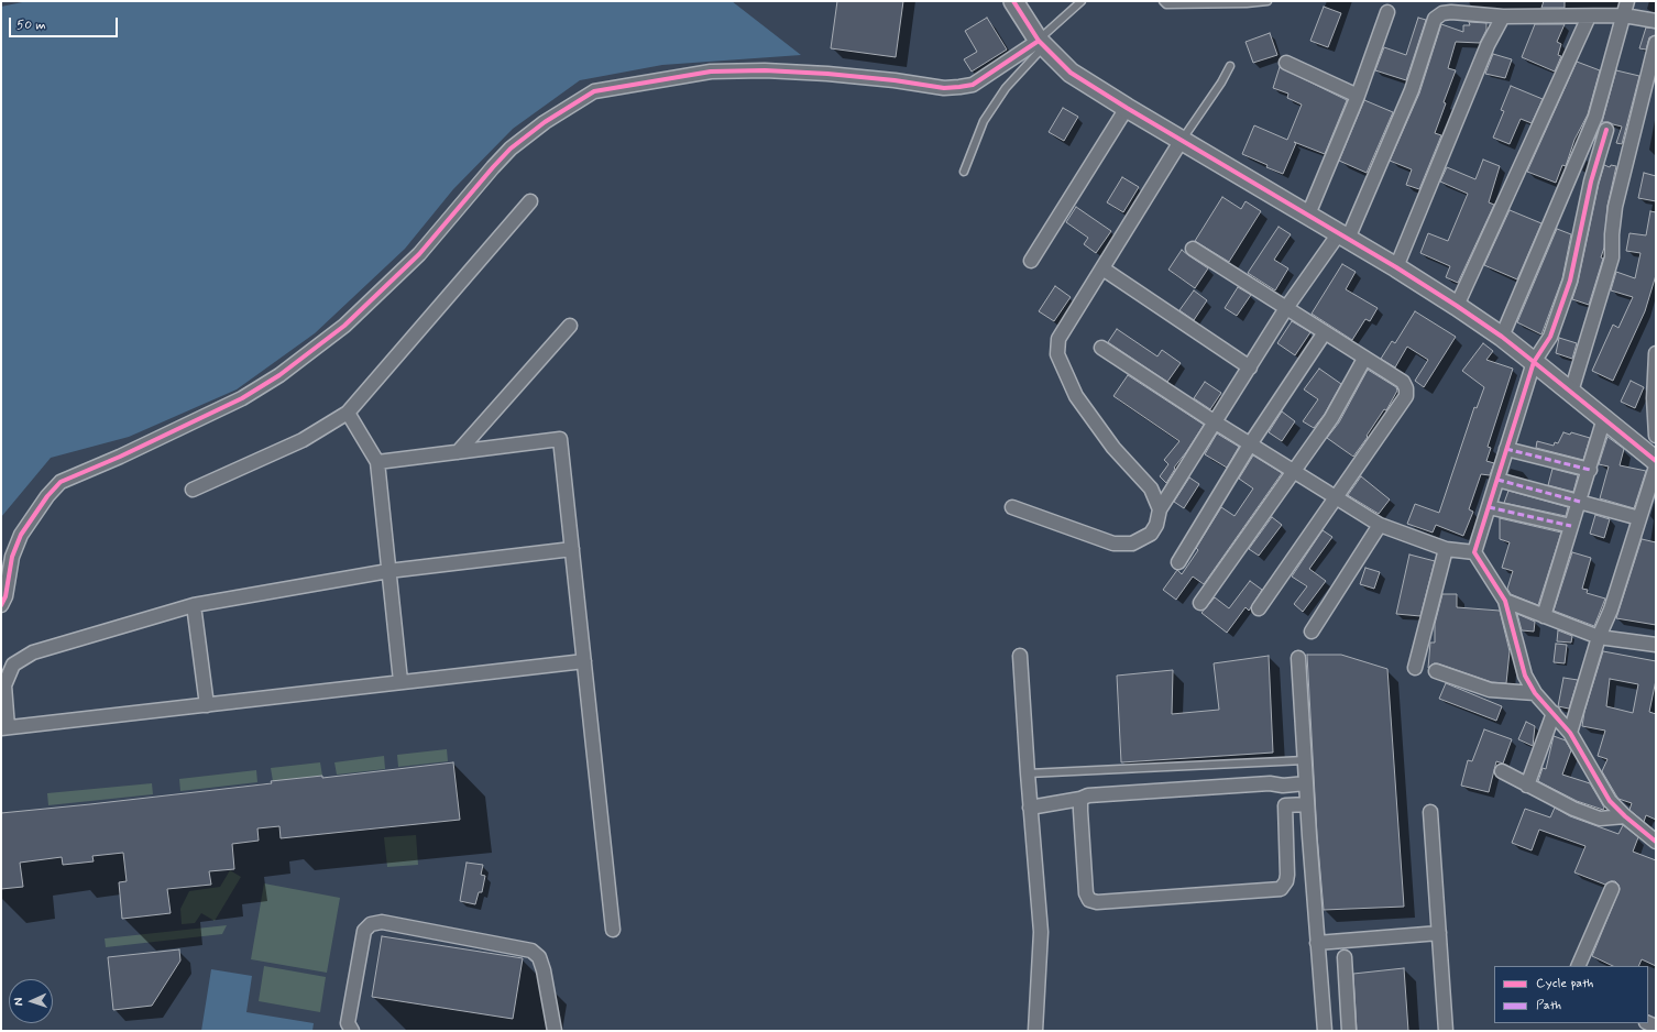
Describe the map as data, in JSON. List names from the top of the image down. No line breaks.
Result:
{"legend":["Cycle path","Path"],"scale_bar":"50 m","north":"left"}
